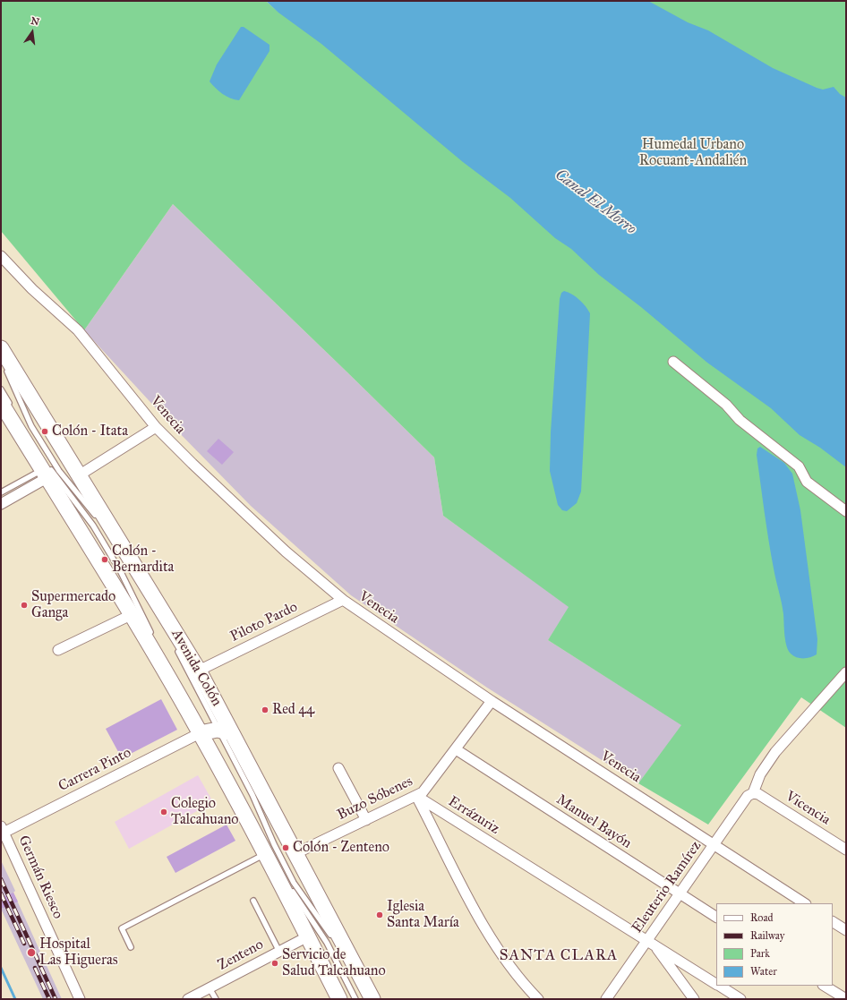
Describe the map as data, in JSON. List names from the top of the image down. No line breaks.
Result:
{"streets":{"main road":["Avenida Colón"],"street":["Venecia","Piloto Pardo","Carrera Pinto","Buzo Sóbenes","Vicencia","Errázuriz","Manuel Bayón","Germán Riesco","Eleuterio Ramírez","Zenteno"]},"crossings":[["Venecia","Piloto Pardo"],["Venecia","Buzo Sóbenes"],["Venecia","Eleuterio Ramírez"],["Piloto Pardo","Avenida Colón"],["Avenida Colón","Carrera Pinto"],["Avenida Colón","Buzo Sóbenes"],["Avenida Colón","Zenteno"],["Carrera Pinto","Germán Riesco"],["Buzo Sóbenes","Errázuriz"],["Buzo Sóbenes","Manuel Bayón"],["Vicencia","Eleuterio Ramírez"],["Errázuriz","Eleuterio Ramírez"],["Manuel Bayón","Eleuterio Ramírez"]],"districts":["SANTA CLARA"],"water":["Canal El Morro"],"parks":["Humedal Urbano Rocuant-Andalién"],"places":["Colón - Itata","Colón - Bernardita","Supermercado Ganga","Red 44","Colegio Talcahuano","Colón - Zenteno","Iglesia Santa María","Hospital Las Higueras","Servicio de Salud Talcahuano"],"legend":["Road","Railway","Park","Water"],"north":"top"}
